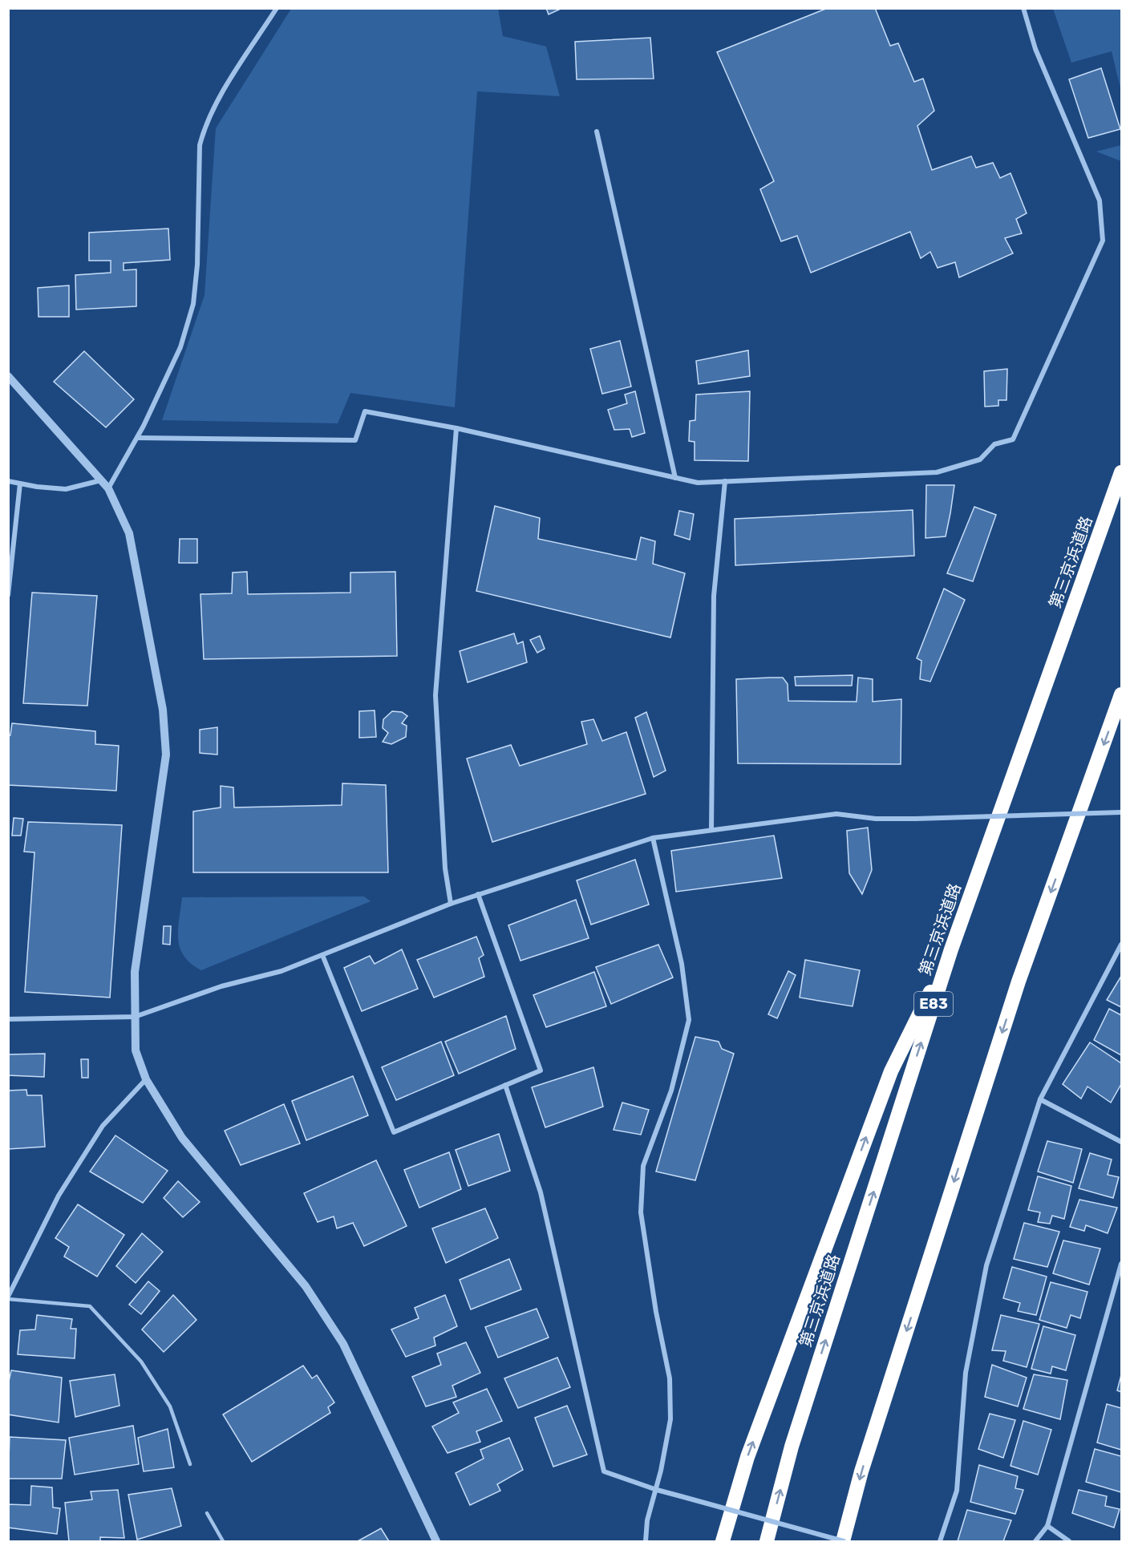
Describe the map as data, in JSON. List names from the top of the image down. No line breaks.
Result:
{"streets":{"highway":["第三京浜道路","E83"]}}
